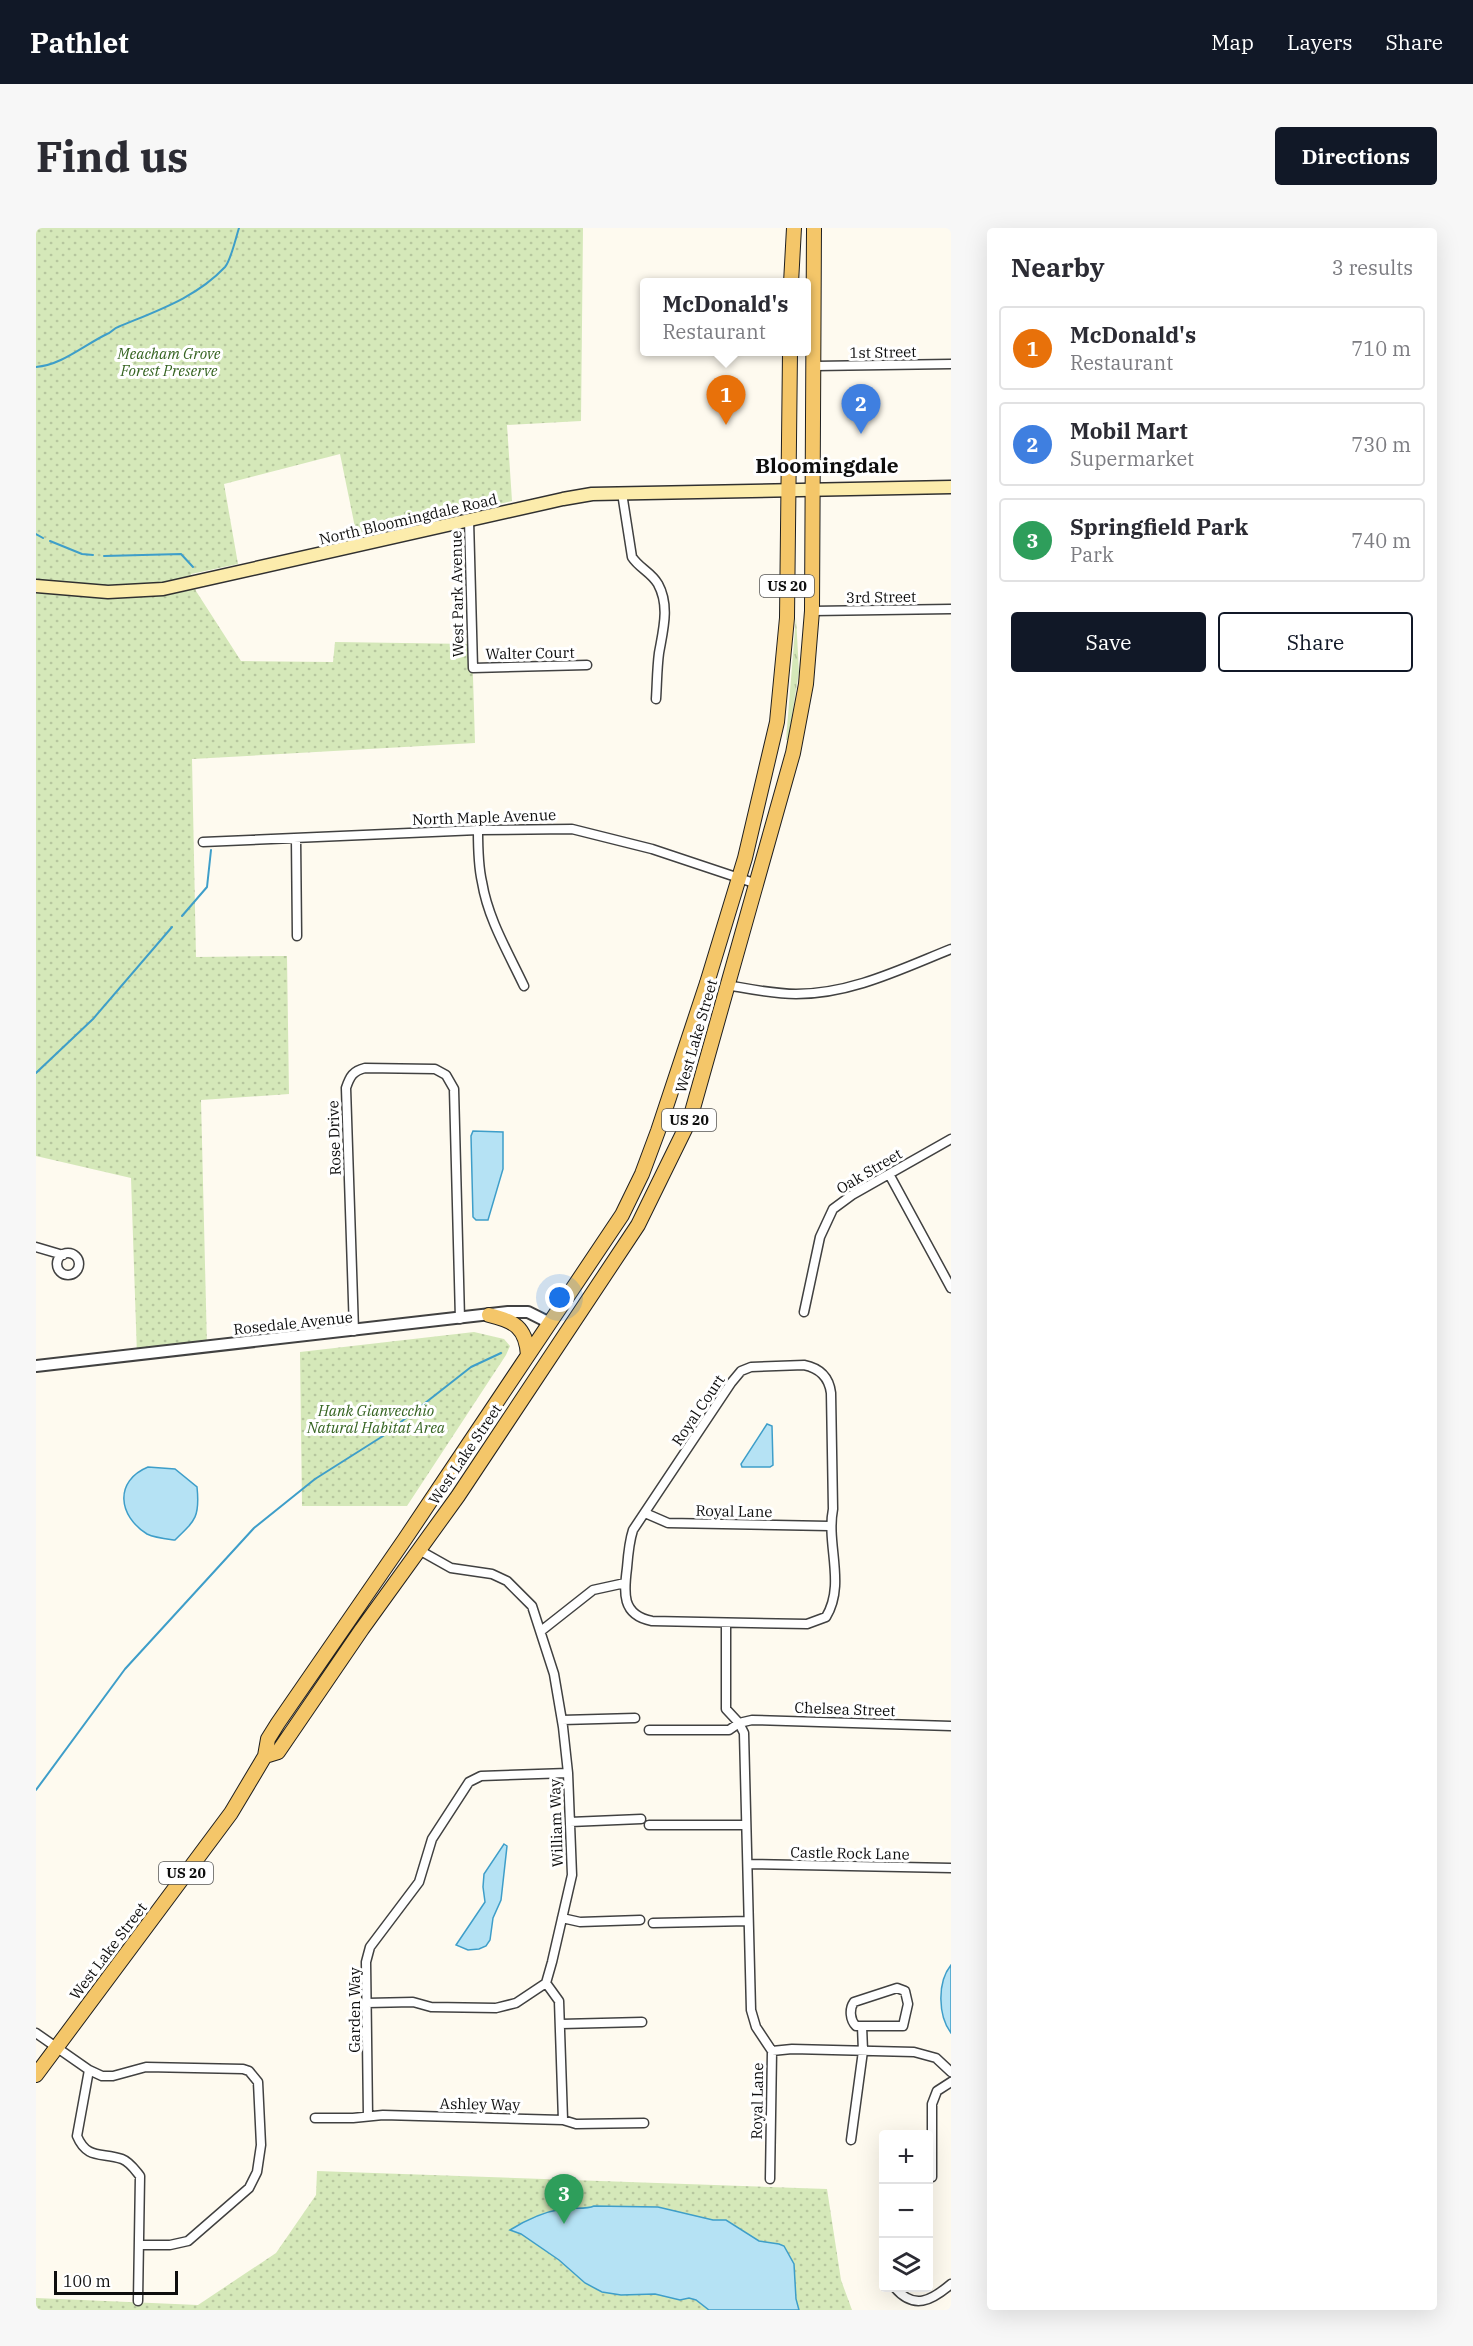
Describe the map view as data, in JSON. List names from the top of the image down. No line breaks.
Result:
{"streets":{"main road":["North Bloomingdale Road","US 20","West Lake Street"],"street":["1st Street","West Park Avenue","3rd Street","Walter Court","North Maple Avenue","Rose Drive","Oak Street","Rosedale Avenue","Royal Court","Royal Lane","Chelsea Street","William Way","Castle Rock Lane","Garden Way","Ashley Way"]},"crossings":[["1st Street","US 20"],["North Bloomingdale Road","US 20"],["North Bloomingdale Road","West Park Avenue"],["North Bloomingdale Road","West Lake Street"],["US 20","West Lake Street"],["West Park Avenue","Walter Court"],["3rd Street","West Lake Street"],["North Maple Avenue","West Lake Street"],["West Lake Street","Rosedale Avenue"],["West Lake Street","William Way"],["Rose Drive","Rosedale Avenue"],["Royal Court","Royal Lane"],["Royal Lane","Chelsea Street"],["Royal Lane","Castle Rock Lane"],["William Way","Garden Way"],["Garden Way","Ashley Way"]],"districts":["Bloomingdale"],"parks":["Meacham Grove Forest Preserve","Hank Gianvecchio Natural Habitat Area"],"scale_bar":"100 m","page":{"header":"Pathlet","nav":["Map","Layers","Share"],"buttons":["Directions",["Save","Share"]],"title":"Find us","heading":["Nearby","3 results"],"popup":["McDonald's","Restaurant"],"list":[{"mark":"1","name":"McDonald's","note":"Restaurant","value":"710 m"},{"mark":"2","name":"Mobil Mart","note":"Supermarket","value":"730 m"},{"mark":"3","name":"Springfield Park","note":"Park","value":"740 m"}],"pins":["1","2","3"],"map_buttons":["+","−"],"scale":"100 m"}}
